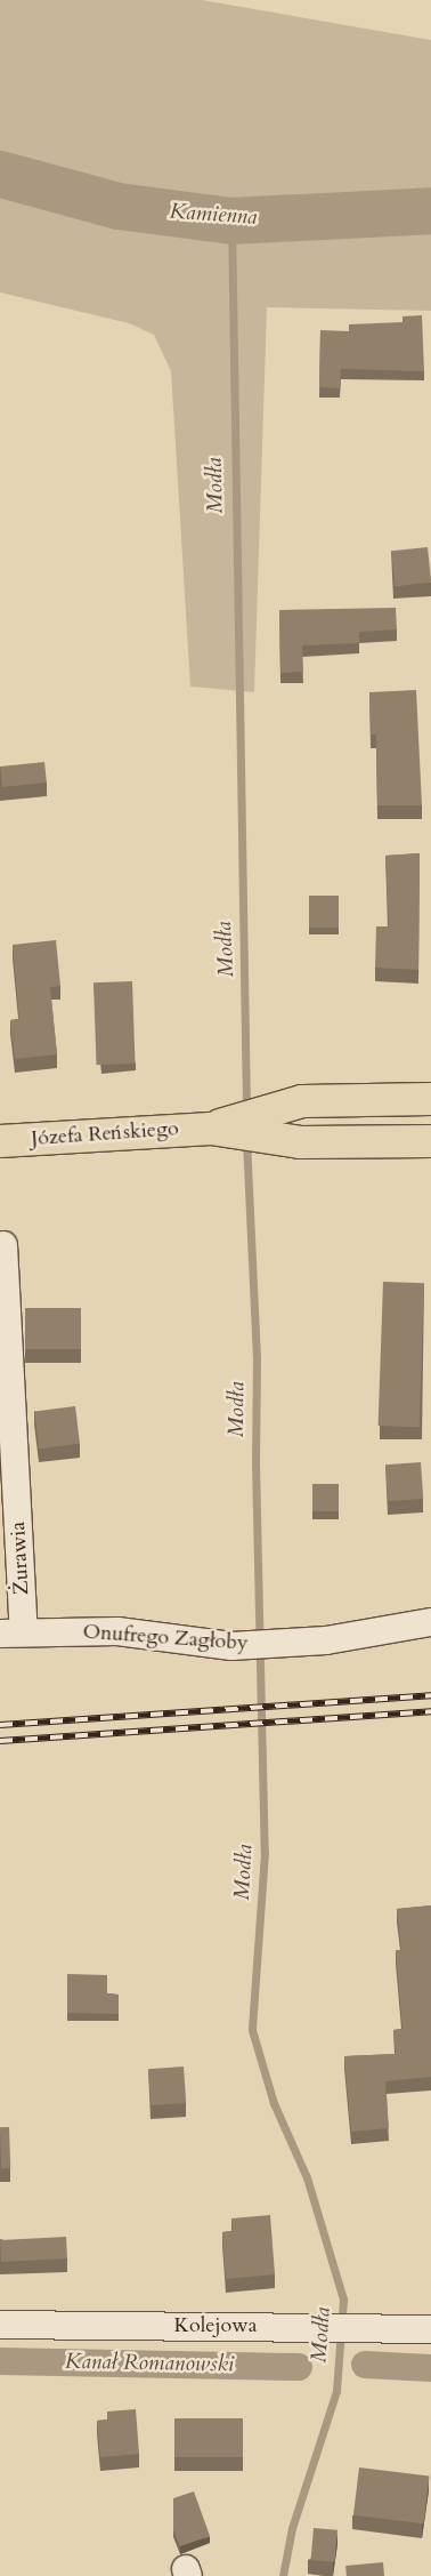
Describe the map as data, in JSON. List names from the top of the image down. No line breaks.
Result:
{"streets":{"main road":["Józefa Reńskiego"],"street":["Żurawia","Onufrego Zagłoby","Kolejowa"]},"crossings":[["Żurawia","Onufrego Zagłoby"]],"water":["Kamienna","Modła","Kanał Romanowski"]}
